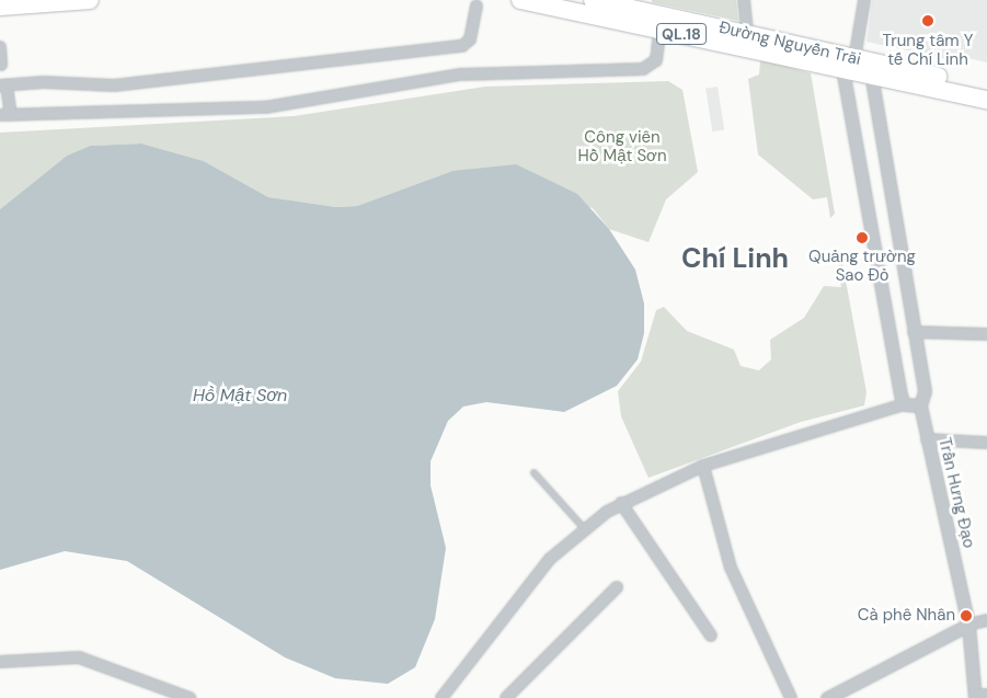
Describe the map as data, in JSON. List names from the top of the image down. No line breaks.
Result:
{"streets":{"highway":["QL.18","Đường Nguyễn Trãi"],"street":["Trần Hưng Đạo"]},"crossings":[["Đường Nguyễn Trãi","Trần Hưng Đạo"]],"districts":["Chí Linh"],"water":["Hồ Mật Sơn"],"parks":["Công viên Hồ Mật Sơn"],"places":["Trung tâm Y tế Chí Linh","Quảng trường Sao Đỏ","Cà phê Nhân"]}
